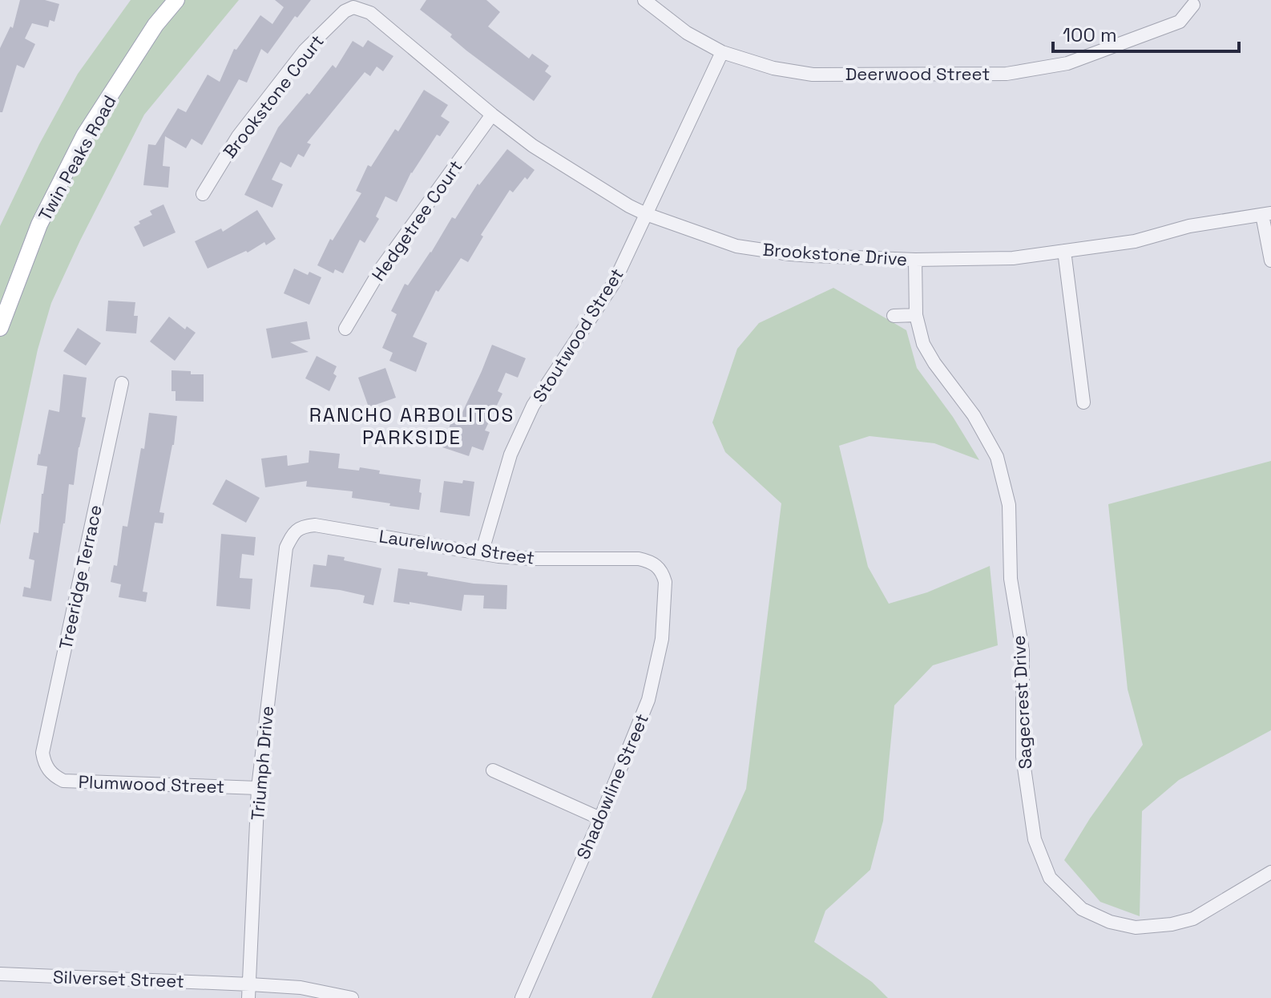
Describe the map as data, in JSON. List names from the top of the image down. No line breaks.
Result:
{"streets":{"main road":["Twin Peaks Road"],"street":["Deerwood Street","Brookstone Court","Hedgetree Court","Brookstone Drive","Stoutwood Street","Laurelwood Street","Treeridge Terrace","Sagecrest Drive","Triumph Drive","Plumwood Street","Shadowline Street","Silverset Street"]},"crossings":[["Deerwood Street","Stoutwood Street"],["Brookstone Court","Brookstone Drive"],["Hedgetree Court","Brookstone Drive"],["Brookstone Drive","Stoutwood Street"],["Brookstone Drive","Sagecrest Drive"],["Stoutwood Street","Laurelwood Street"],["Laurelwood Street","Triumph Drive"],["Laurelwood Street","Shadowline Street"],["Treeridge Terrace","Plumwood Street"],["Triumph Drive","Plumwood Street"],["Triumph Drive","Silverset Street"]],"districts":["RANCHO ARBOLITOS PARKSIDE"],"scale_bar":"100 m"}
